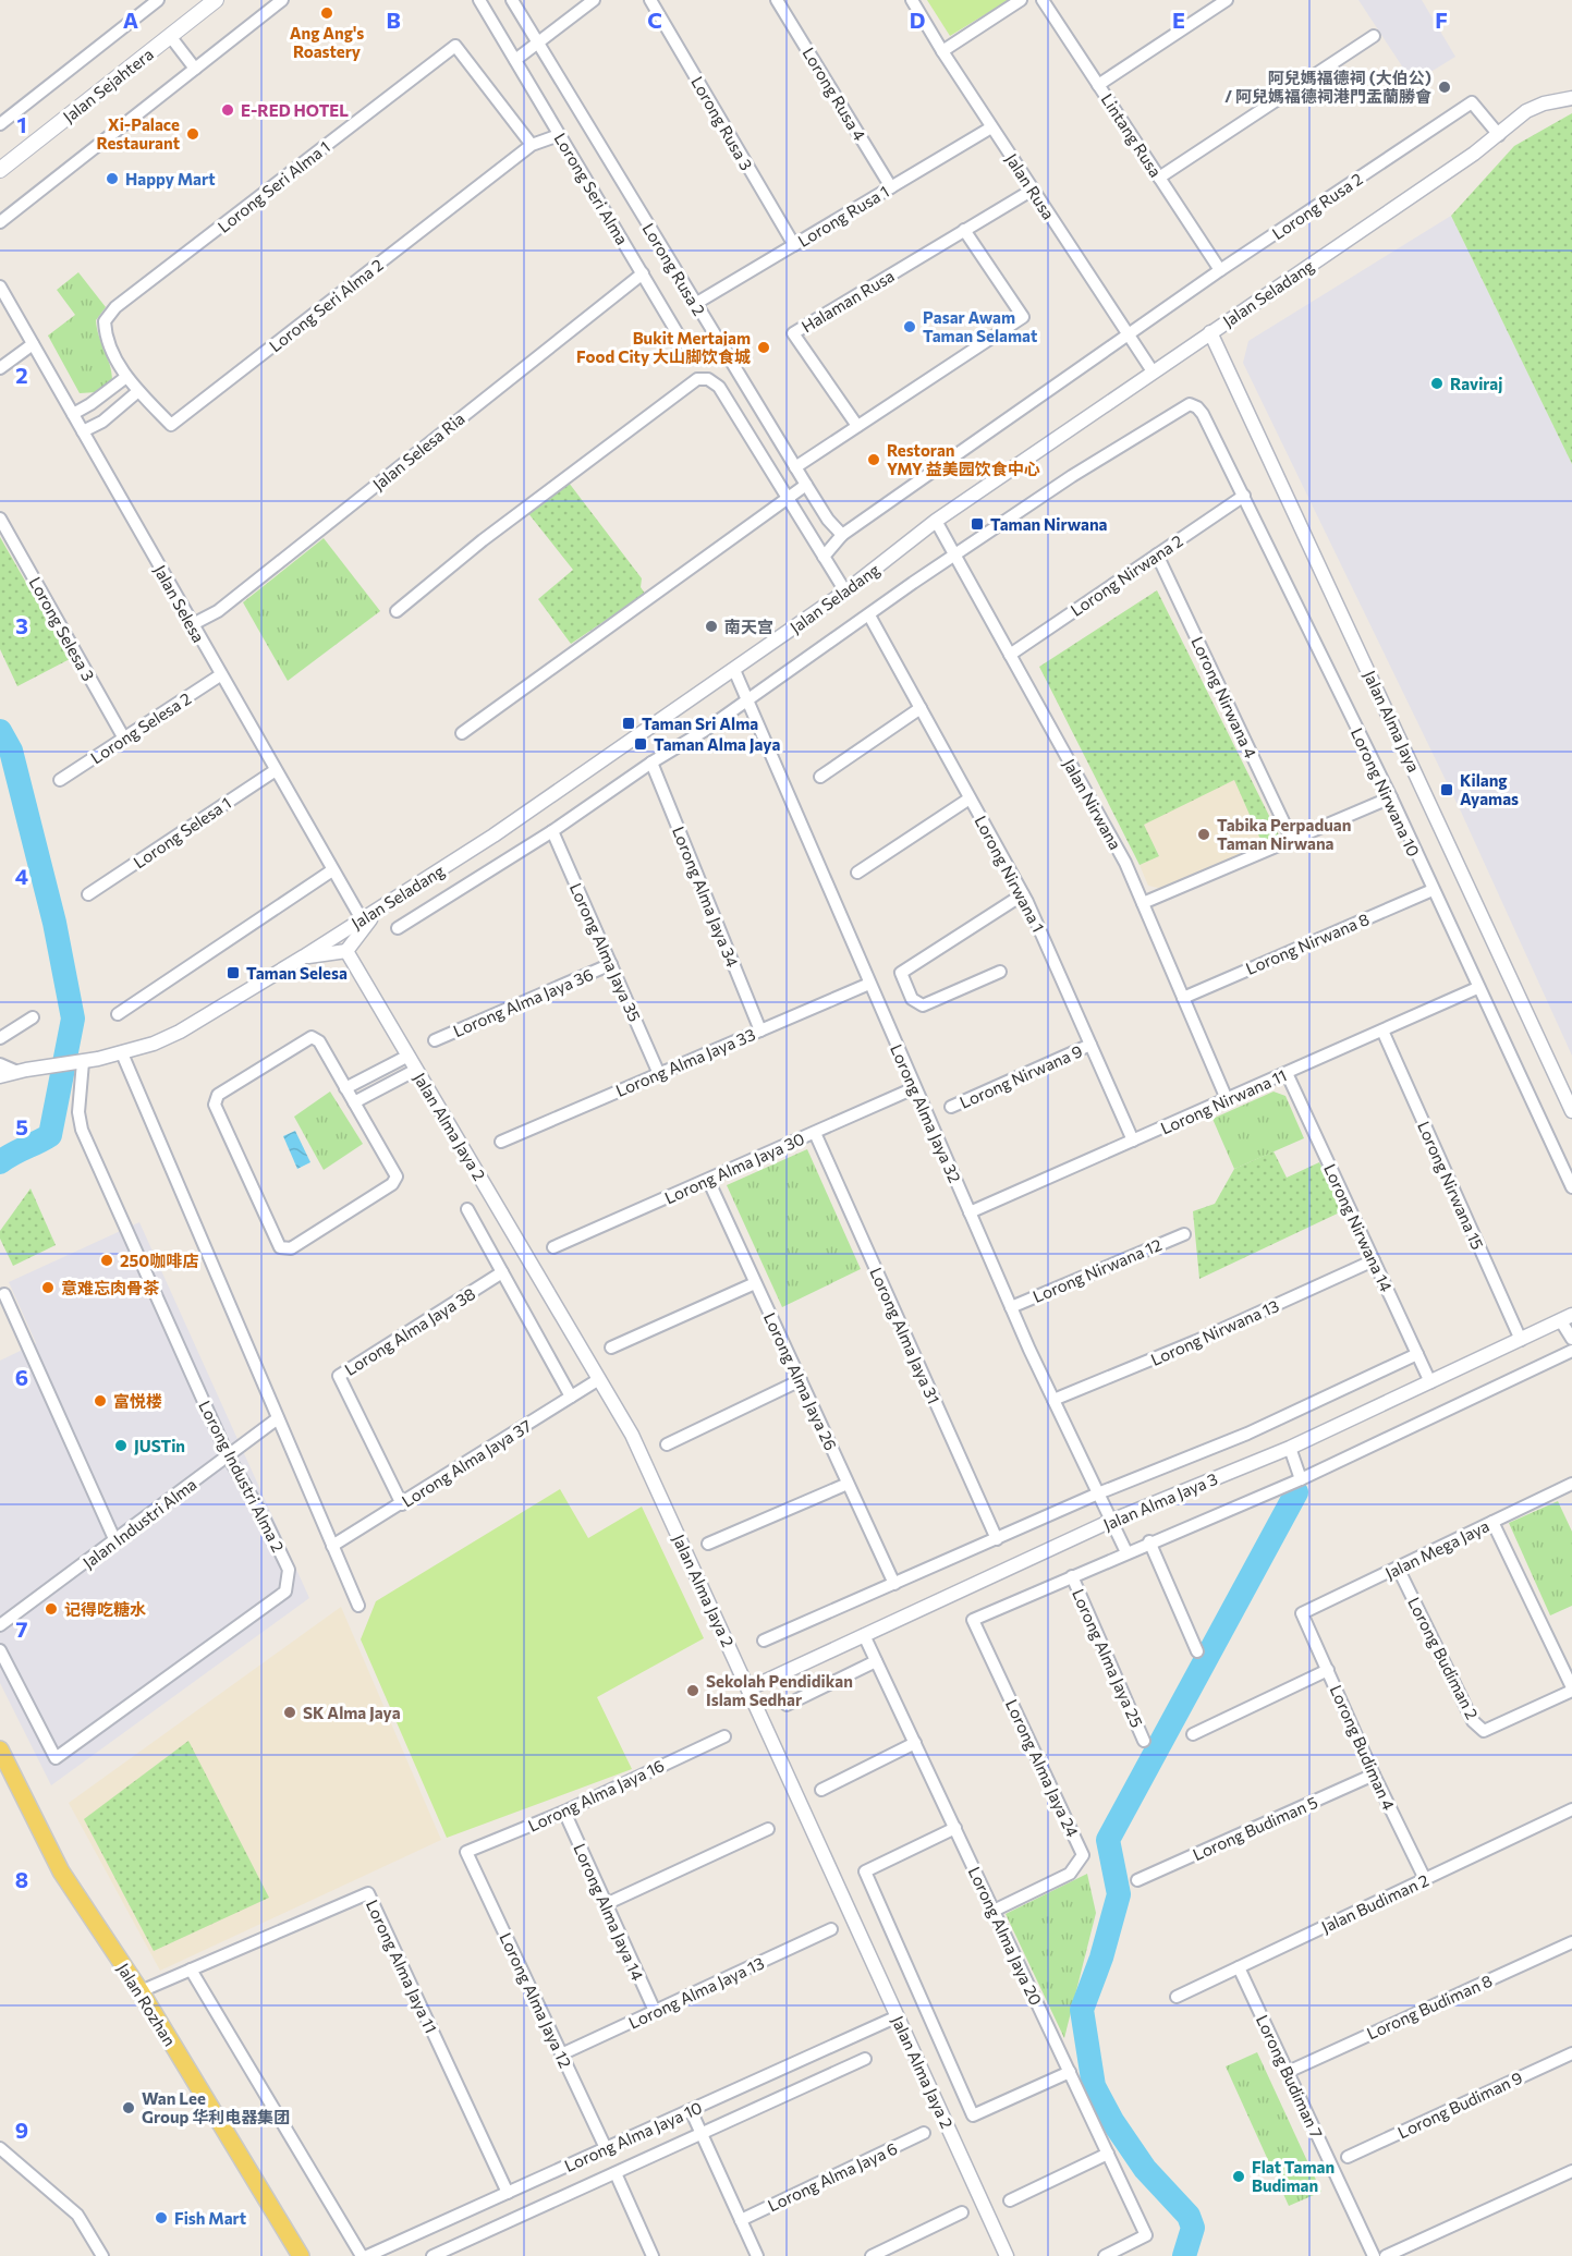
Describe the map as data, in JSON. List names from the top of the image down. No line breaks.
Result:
{"streets":{"main road":["Jalan Sejahtera","Jalan Rozhan"],"street":["Lorong Rusa 4","Lorong Rusa 3","Lintang Rusa","Lorong Seri Alma 1","Jalan Rusa","Lorong Seri Alma","Lorong Rusa 2","Lorong Rusa 1","Jalan Seladang","Halaman Rusa","Lorong Seri Alma 2","Jalan Selesa Ria","Lorong Nirwana 2","Jalan Selesa","Lorong Selesa 3","Lorong Nirwana 4","Jalan Alma Jaya","Lorong Selesa 2","Lorong Nirwana 10","Jalan Nirwana","Lorong Selesa 1","Lorong Nirwana 1","Lorong Alma Jaya 34","Lorong Nirwana 8","Lorong Alma Jaya 35","Lorong Alma Jaya 36","Lorong Alma Jaya 33","Lorong Nirwana 9","Lorong Nirwana 11","Lorong Alma Jaya 32","Jalan Alma Jaya 2","Lorong Alma Jaya 30","Lorong Nirwana 15","Lorong Nirwana 14","Lorong Nirwana 12","Lorong Alma Jaya 38","Lorong Nirwana 13","Lorong Alma Jaya 31","Lorong Alma Jaya 26","Lorong Alma Jaya 37","Lorong Industri Alma 2","Jalan Alma Jaya 3","Jalan Industri Alma","Jalan Mega Jaya","Lorong Alma Jaya 25","Lorong Budiman 2","Lorong Budiman 4","Lorong Alma Jaya 24","Lorong Alma Jaya 16","Lorong Budiman 5","Jalan Budiman 2","Lorong Alma Jaya 14","Lorong Alma Jaya 20","Lorong Alma Jaya 11","Lorong Alma Jaya 13","Lorong Alma Jaya 12","Lorong Budiman 8","Lorong Budiman 7","Lorong Budiman 9","Lorong Alma Jaya 10","Lorong Alma Jaya 6"]},"crossings":[["Lorong Rusa 4","Lorong Rusa 1"],["Lorong Rusa 3","Lorong Rusa 1"],["Lintang Rusa","Lorong Rusa 2"],["Lorong Seri Alma 1","Lorong Seri Alma 2"],["Jalan Rusa","Lorong Rusa 2"],["Jalan Rusa","Lorong Rusa 1"],["Jalan Rusa","Jalan Seladang"],["Jalan Rusa","Halaman Rusa"],["Lorong Seri Alma","Lorong Rusa 2"],["Lorong Seri Alma","Jalan Selesa Ria"],["Lorong Rusa 2","Lorong Rusa 1"],["Lorong Rusa 2","Jalan Seladang"],["Jalan Seladang","Jalan Selesa"],["Jalan Seladang","Jalan Alma Jaya"],["Jalan Seladang","Lorong Nirwana 10"],["Jalan Seladang","Jalan Nirwana"],["Jalan Seladang","Lorong Nirwana 1"],["Jalan Seladang","Lorong Alma Jaya 34"],["Jalan Seladang","Lorong Alma Jaya 35"],["Jalan Seladang","Lorong Alma Jaya 32"],["Jalan Seladang","Lorong Industri Alma 2"],["Jalan Selesa Ria","Jalan Selesa"],["Lorong Nirwana 2","Lorong Nirwana 4"],["Lorong Nirwana 2","Lorong Nirwana 10"],["Lorong Nirwana 2","Jalan Nirwana"],["Jalan Selesa","Lorong Selesa 2"],["Jalan Selesa","Lorong Selesa 1"],["Lorong Selesa 3","Lorong Selesa 2"],["Lorong Nirwana 10","Lorong Nirwana 8"],["Lorong Nirwana 10","Lorong Nirwana 11"],["Jalan Nirwana","Lorong Nirwana 8"],["Jalan Nirwana","Lorong Nirwana 11"],["Lorong Nirwana 1","Lorong Nirwana 9"],["Lorong Nirwana 1","Lorong Nirwana 11"],["Lorong Alma Jaya 34","Lorong Alma Jaya 33"],["Lorong Alma Jaya 35","Lorong Alma Jaya 36"],["Lorong Alma Jaya 35","Lorong Alma Jaya 33"],["Lorong Alma Jaya 33","Lorong Alma Jaya 32"],["Lorong Nirwana 11","Lorong Alma Jaya 32"],["Lorong Nirwana 11","Lorong Nirwana 15"],["Lorong Nirwana 11","Lorong Nirwana 14"],["Lorong Alma Jaya 32","Lorong Alma Jaya 30"],["Lorong Alma Jaya 32","Lorong Nirwana 12"],["Lorong Alma Jaya 32","Lorong Nirwana 13"],["Lorong Alma Jaya 32","Jalan Alma Jaya 3"],["Jalan Alma Jaya 2","Lorong Alma Jaya 37"],["Jalan Alma Jaya 2","Jalan Alma Jaya 3"],["Jalan Alma Jaya 2","Lorong Alma Jaya 20"],["Jalan Alma Jaya 2","Lorong Alma Jaya 10"],["Lorong Alma Jaya 30","Lorong Alma Jaya 31"],["Lorong Alma Jaya 30","Lorong Alma Jaya 26"],["Lorong Nirwana 15","Jalan Alma Jaya 3"],["Lorong Nirwana 14","Lorong Nirwana 13"],["Lorong Nirwana 14","Jalan Alma Jaya 3"],["Lorong Alma Jaya 38","Lorong Alma Jaya 37"],["Lorong Alma Jaya 31","Jalan Alma Jaya 3"],["Lorong Alma Jaya 26","Jalan Alma Jaya 3"],["Lorong Industri Alma 2","Jalan Industri Alma"],["Jalan Alma Jaya 3","Lorong Alma Jaya 25"],["Jalan Alma Jaya 3","Lorong Alma Jaya 24"],["Jalan Alma Jaya 3","Lorong Alma Jaya 20"],["Jalan Mega Jaya","Lorong Budiman 2"],["Jalan Mega Jaya","Lorong Budiman 4"],["Lorong Budiman 4","Lorong Budiman 5"],["Lorong Budiman 4","Jalan Budiman 2"],["Lorong Alma Jaya 24","Lorong Alma Jaya 20"],["Lorong Alma Jaya 16","Lorong Alma Jaya 14"],["Lorong Alma Jaya 16","Lorong Alma Jaya 12"],["Jalan Budiman 2","Lorong Budiman 7"],["Lorong Alma Jaya 14","Lorong Alma Jaya 13"],["Lorong Alma Jaya 11","Jalan Rozhan"],["Lorong Alma Jaya 11","Lorong Alma Jaya 10"],["Lorong Alma Jaya 13","Lorong Alma Jaya 12"],["Lorong Alma Jaya 12","Lorong Alma Jaya 10"],["Lorong Budiman 8","Lorong Budiman 7"]],"places":{"other":["Ang Ang's Roastery","阿兒媽福德祠 (大伯公) / 阿兒媽福德祠港門盂蘭勝會","E-RED HOTEL","Xi-Palace Restaurant","Happy Mart","Pasar Awam Taman Selamat","Bukit Mertajam Food City 大山脚饮食城","Raviraj","Restoran YMY 益美园饮食中心","南天宫","Tabika Perpaduan Taman Nirwana","250咖啡店","意难忘肉骨茶","富悦楼","JUSTin","记得吃糖水","Sekolah Pendidikan Islam Sedhar","SK Alma Jaya","Wan Lee Group 华利电器集团","Flat Taman Budiman","Fish Mart"],"transit":["Taman Nirwana","Taman Sri Alma","Taman Alma Jaya","Kilang Ayamas","Taman Selesa"]},"grid":{"columns":["A","B","C","D","E","F"],"rows":["1","2","3","4","5","6","7","8","9"]}}
